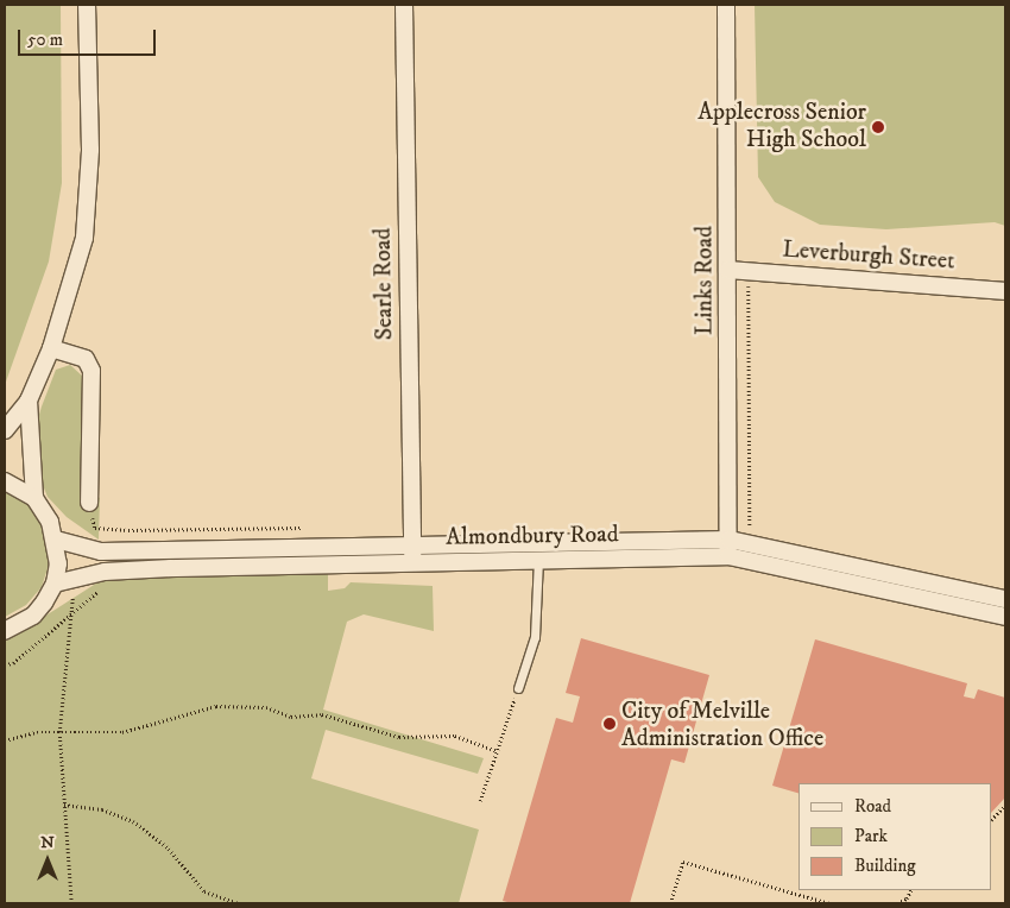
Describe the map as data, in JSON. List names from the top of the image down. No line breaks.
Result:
{"streets":{"street":["Leverburgh Street","Links Road","Searle Road","Almondbury Road"]},"crossings":[["Leverburgh Street","Links Road"],["Links Road","Almondbury Road"],["Searle Road","Almondbury Road"]],"places":["Applecross Senior High School","City of Melville Administration Office"],"legend":["Road","Park","Building"],"scale_bar":"50 m","north":"top"}
